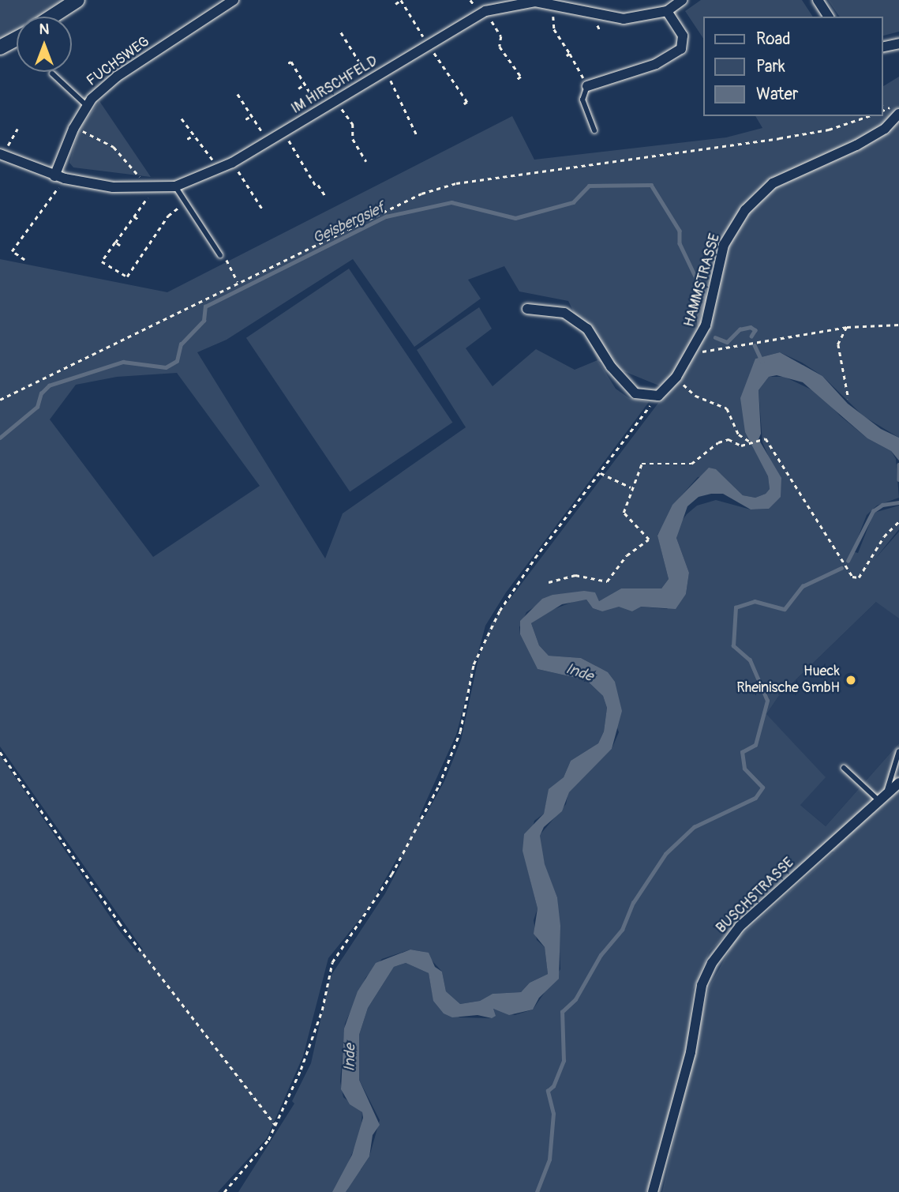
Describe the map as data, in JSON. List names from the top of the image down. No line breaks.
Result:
{"streets":{"street":["FUCHSWEG","IM HIRSCHFELD","HAMMSTRASSE","BUSCHSTRASSE"]},"crossings":[["FUCHSWEG","IM HIRSCHFELD"]],"water":["Geisbergsief","Inde"],"places":["Hueck Rheinische GmbH"],"legend":["Road","Park","Water"],"north":"top"}
